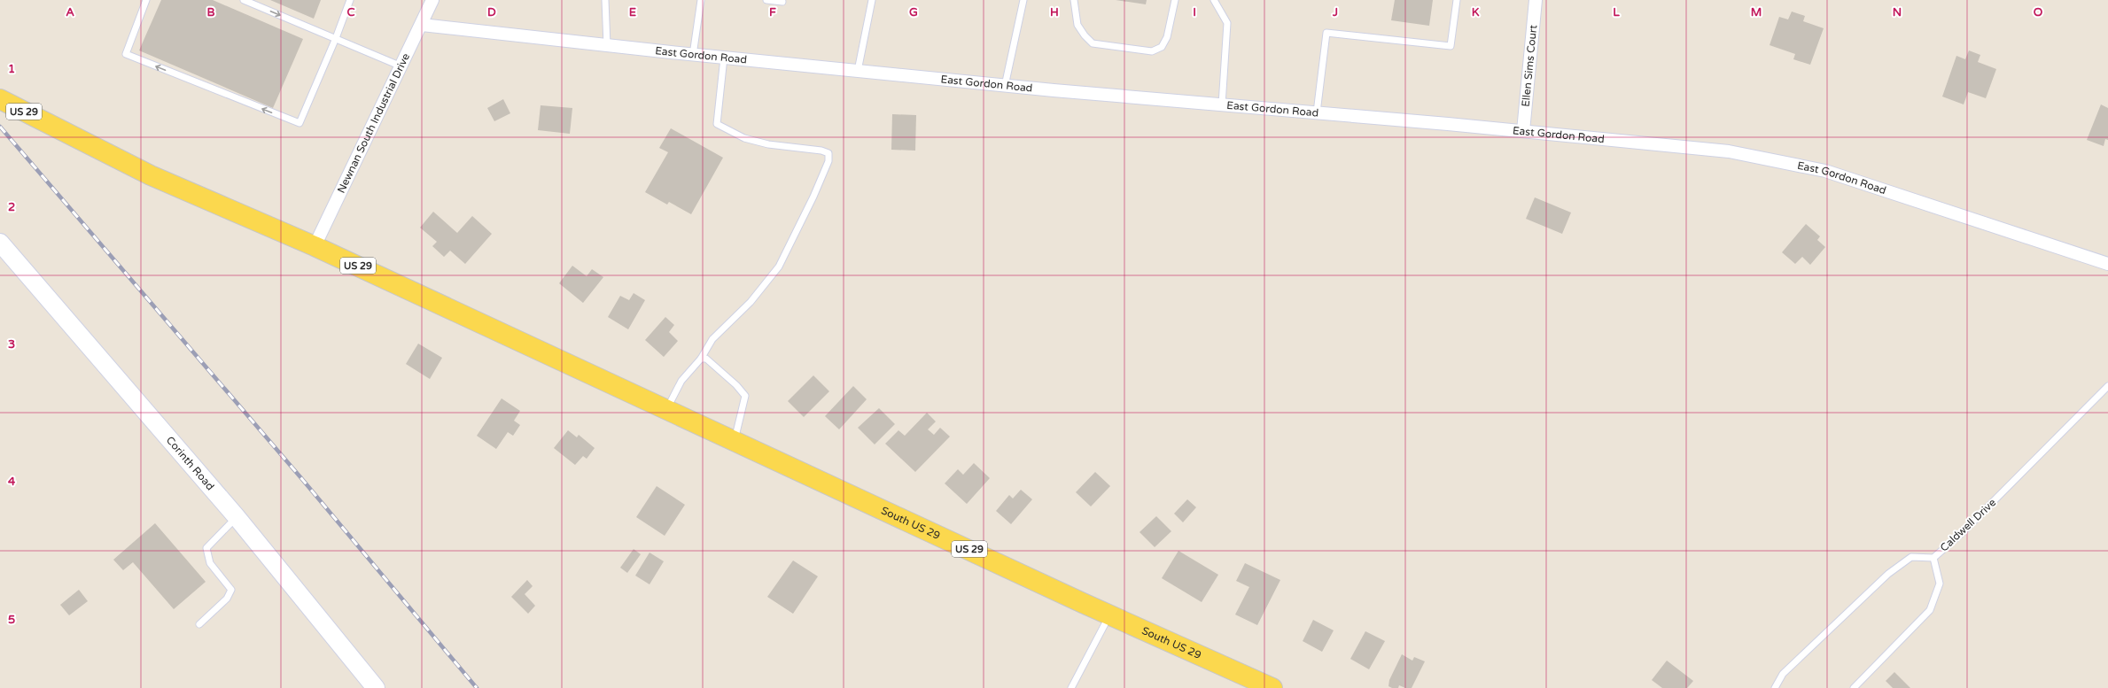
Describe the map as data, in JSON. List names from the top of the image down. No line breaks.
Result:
{"streets":{"main road":["US 29","South US 29"],"street":["East Gordon Road","Ellen Sims Court","Newnan South Industrial Drive","Corinth Road"],"lane":["Caldwell Drive"]},"crossings":[["East Gordon Road","Ellen Sims Court"],["East Gordon Road","Newnan South Industrial Drive"],["US 29","Newnan South Industrial Drive"],["US 29","South US 29"]],"grid":{"columns":["A","B","C","D","E","F","G","H","I","J","K","L","M","N","O"],"rows":["1","2","3","4","5"]}}
